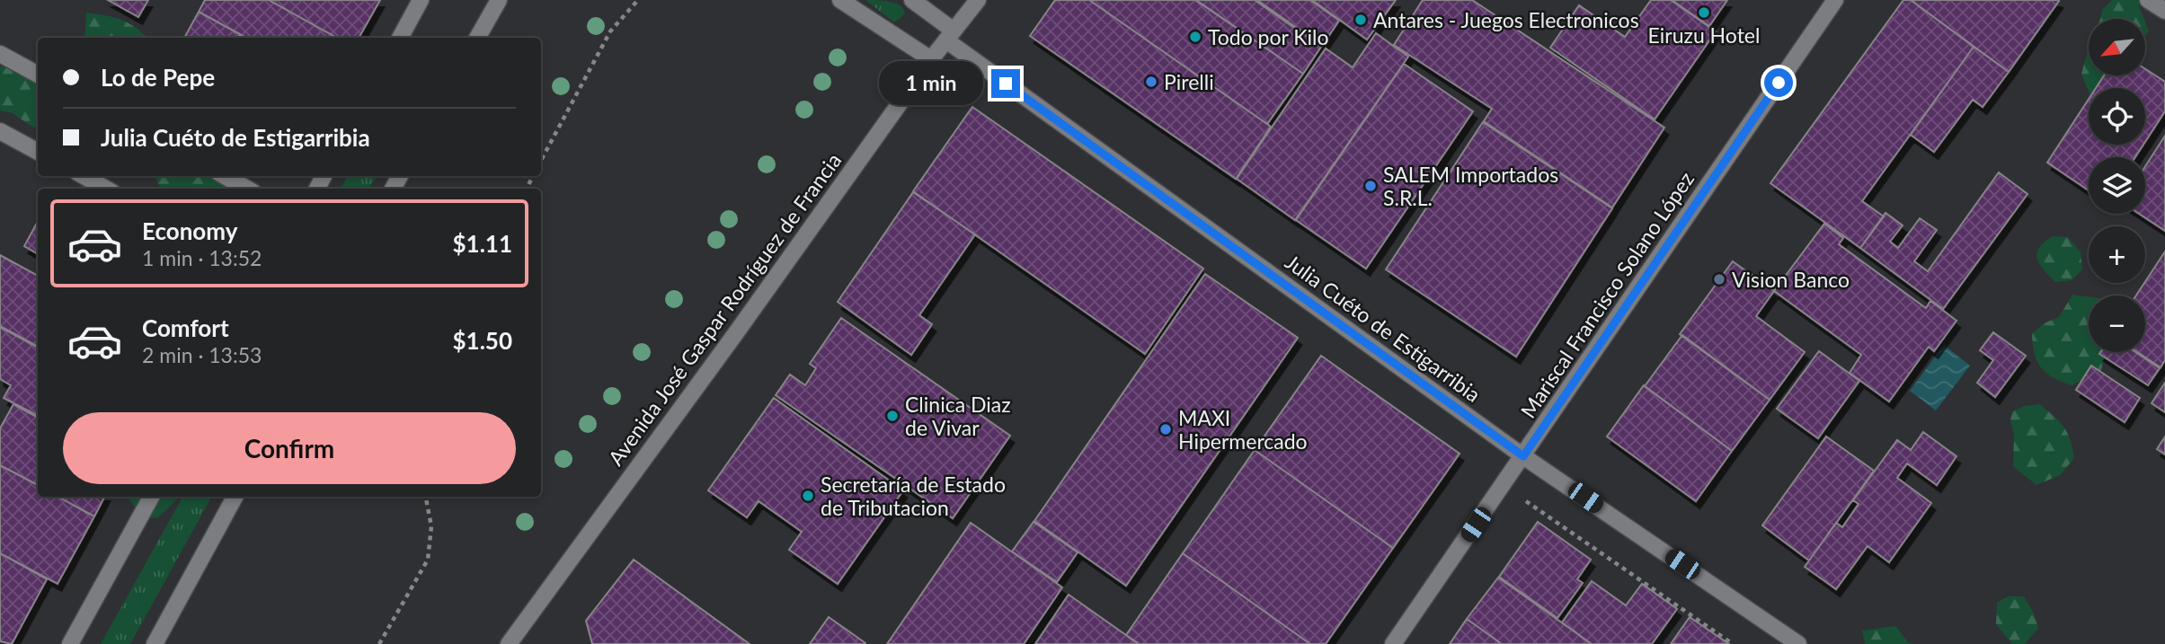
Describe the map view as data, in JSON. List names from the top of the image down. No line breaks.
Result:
{"streets":{"street":["Mariscal Francisco Solano López","Avenida José Gaspar Rodríguez de Francia","Julia Cuéto de Estigarribia"]},"crossings":[["Mariscal Francisco Solano López","Julia Cuéto de Estigarribia"],["Avenida José Gaspar Rodríguez de Francia","Julia Cuéto de Estigarribia"]],"places":["Eiruzu Hotel","Antares - Juegos Electronicos","Todo por Kilo","Pirelli","SALEM Importados S.R.L.","Vision Banco","Clinica Diaz de Vivar","MAXI Hipermercado","Secretaría de Estado de Tributacion"],"north":"bottom left","page":{"map_buttons":["+","−"],"banner":["Lo de Pepe","Julia Cuéto de Estigarribia"],"bubble":"1 min","list":[{"name":"Economy","note":"1 min · 13:52","value":"$1.11"},{"name":"Comfort","note":"2 min · 13:53","value":"$1.50"}],"buttons":"Confirm"}}
